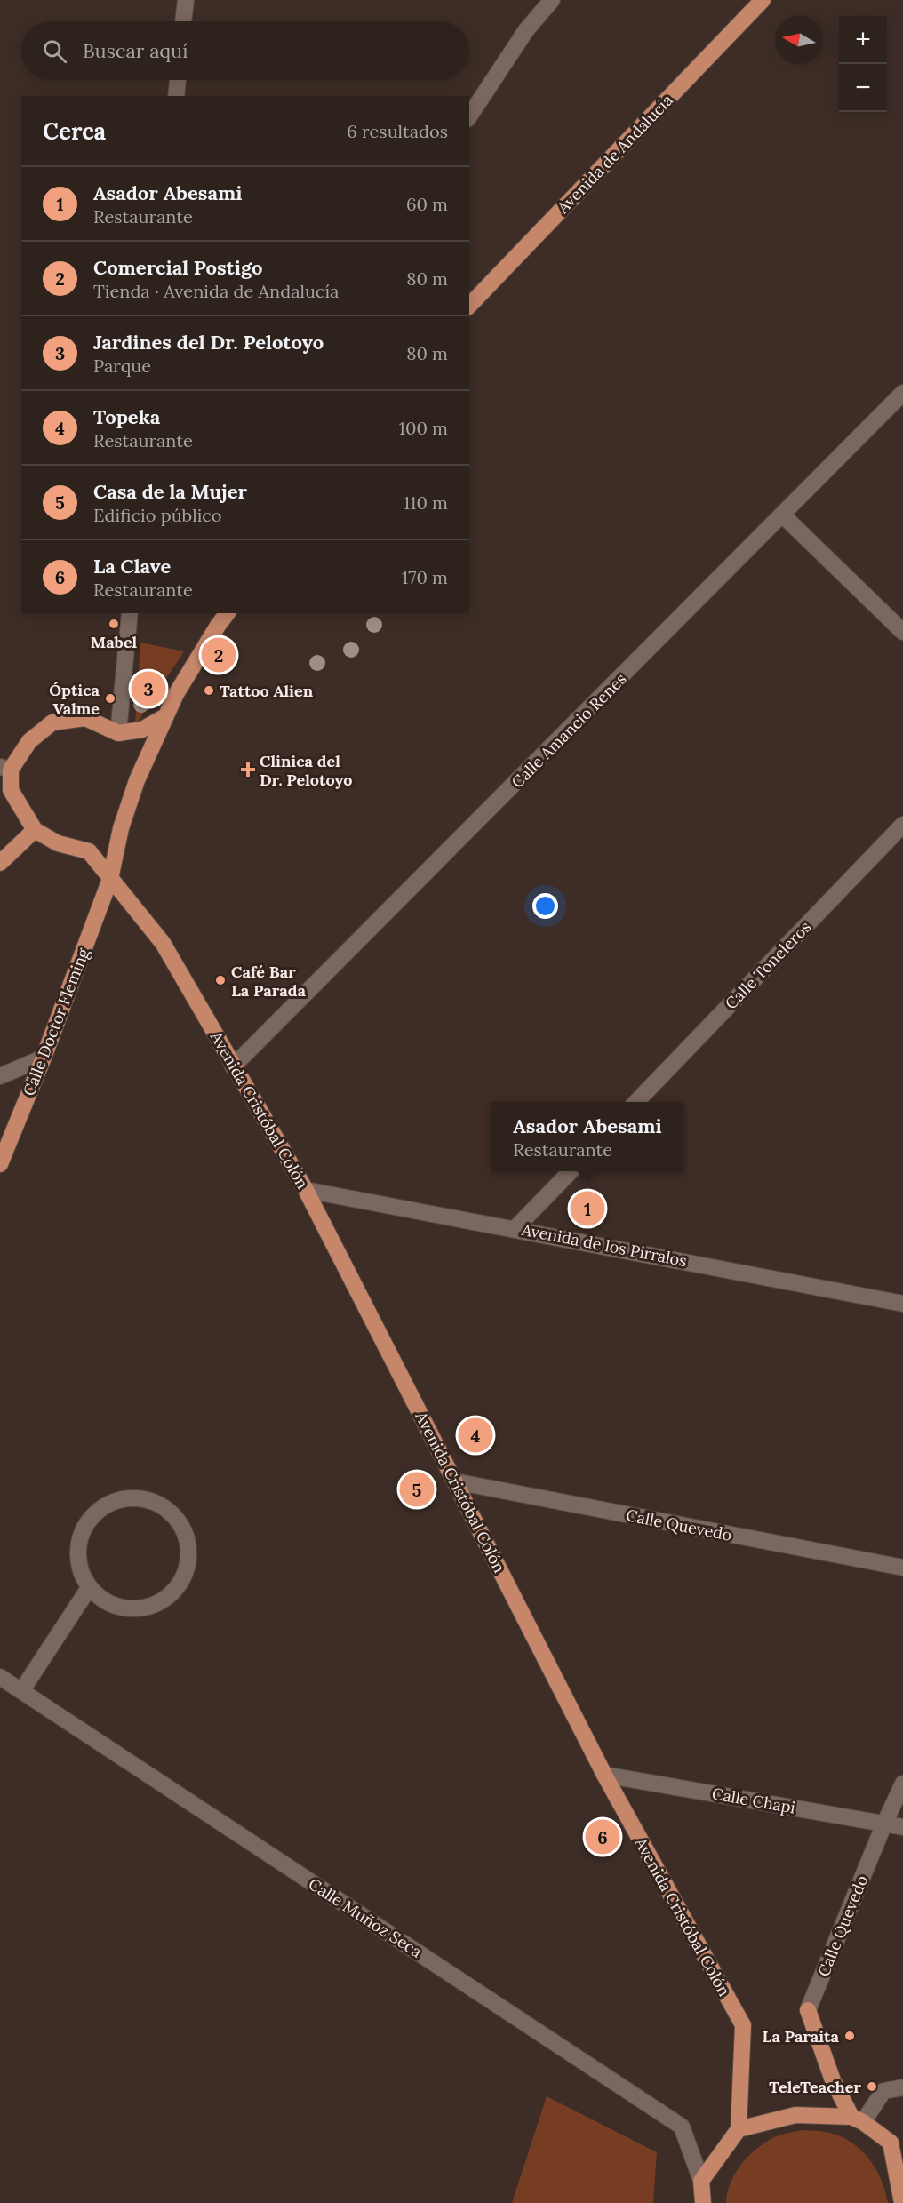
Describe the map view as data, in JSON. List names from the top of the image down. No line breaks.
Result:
{"streets":{"main road":["Avenida de Andalucía","Calle Doctor Fleming","Avenida Cristóbal Colón"],"street":["Calle Amancio Renes","Calle Toneleros","Avenida de los Pirralos","Calle Quevedo","Calle Chapi","Calle Muñoz Seca"]},"crossings":[["Calle Amancio Renes","Avenida Cristóbal Colón"],["Calle Doctor Fleming","Avenida Cristóbal Colón"],["Avenida Cristóbal Colón","Avenida de los Pirralos"],["Avenida Cristóbal Colón","Calle Quevedo"],["Avenida Cristóbal Colón","Calle Chapi"],["Calle Quevedo","Calle Chapi"]],"places":{"other":["Mabel","Tattoo Alien","Óptica Valme","Café Bar La Parada","La Paraita","TeleTeacher"],"health":["Clinica del Dr. Pelotoyo"]},"north":"left","page":{"map_buttons":["+","−"],"search":"Buscar aquí","heading":["Cerca","6 resultados"],"list":[{"mark":"1","name":"Asador Abesami","note":"Restaurante","value":"60 m"},{"mark":"2","name":"Comercial Postigo","note":"Tienda · Avenida de Andalucía","value":"80 m"},{"mark":"3","name":"Jardines del Dr. Pelotoyo","note":"Parque","value":"80 m"},{"mark":"4","name":"Topeka","note":"Restaurante","value":"100 m"},{"mark":"5","name":"Casa de la Mujer","note":"Edificio público","value":"110 m"},{"mark":"6","name":"La Clave","note":"Restaurante","value":"170 m"}],"pins":["2","3","1","4","5","6"],"popup":["Asador Abesami","Restaurante"]}}
